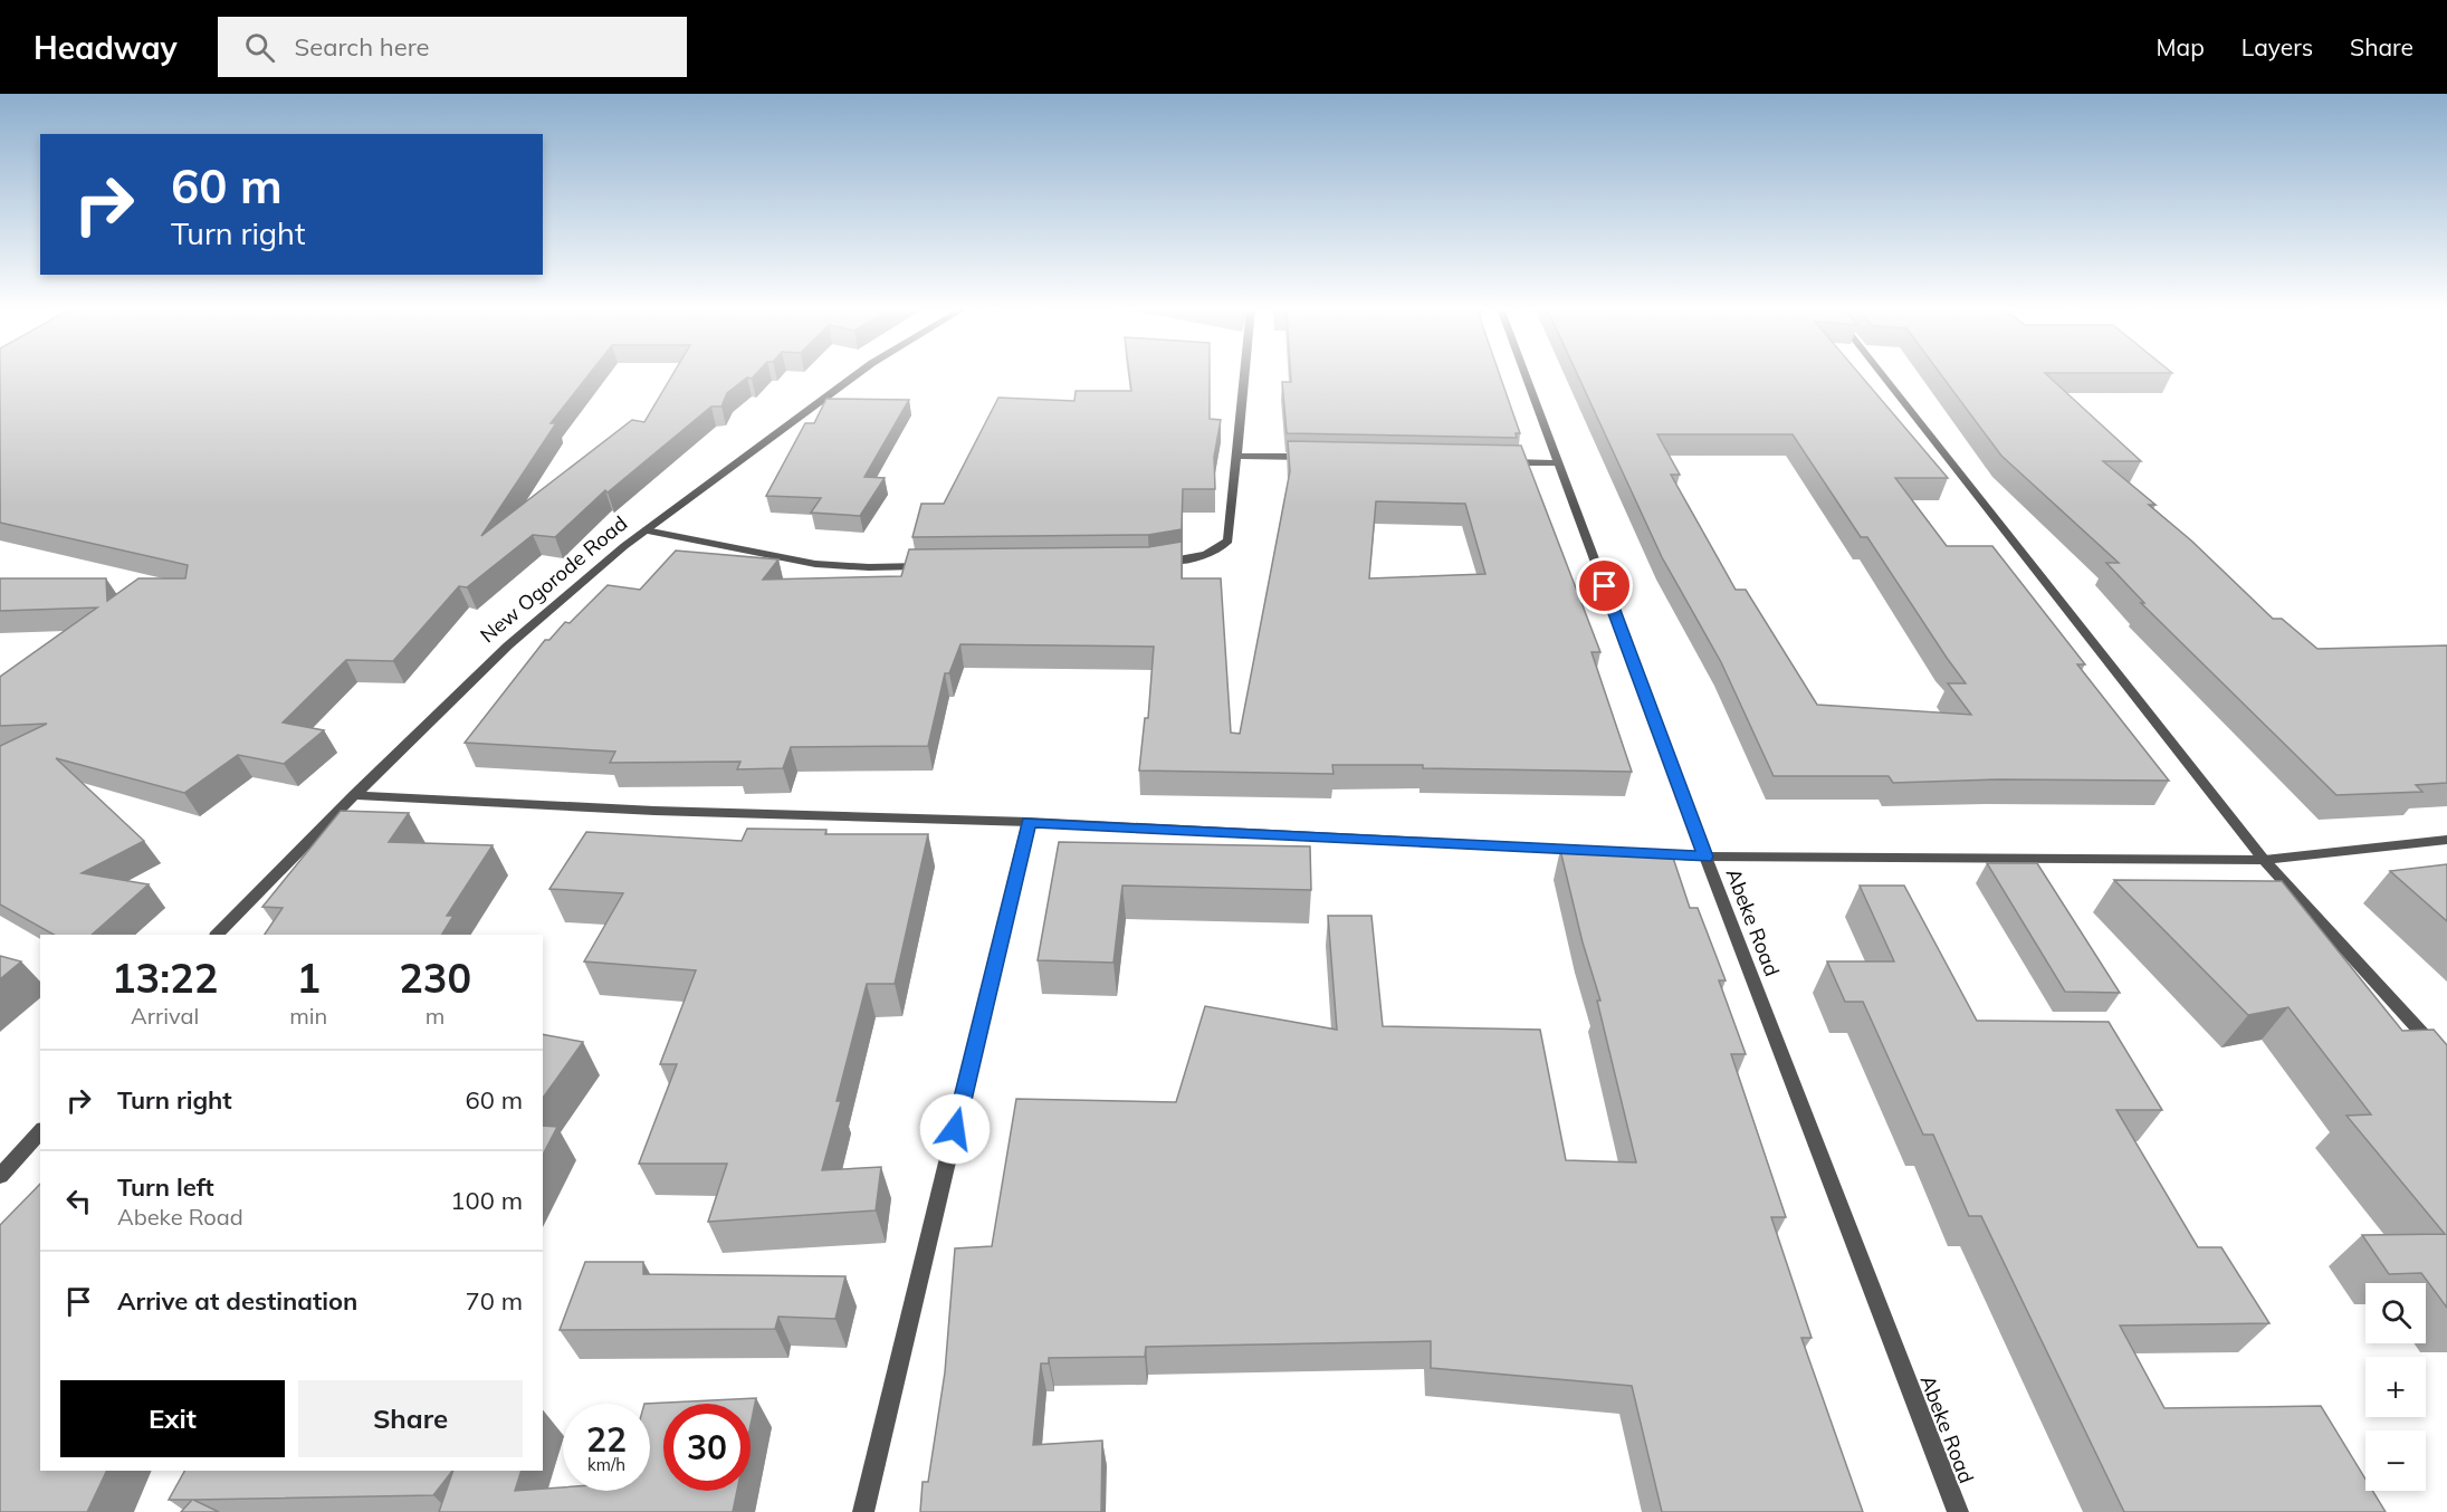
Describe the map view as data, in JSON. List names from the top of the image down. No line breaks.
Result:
{"streets":{"street":["New Ogorode Road","Abeke Road"]},"page":{"header":"Headway","search":"Search here","nav":["Map","Layers","Share"],"turn":["60 m","Turn right"],"eta":["13:22","Arrival","1","min","230","m"],"list":[{"name":"Turn right","value":"60 m"},{"name":"Turn left","note":"Abeke Road","value":"100 m"},{"name":"Arrive at destination","value":"70 m"}],"map_buttons":["+","−"],"buttons":["Exit","Share"],"speed":"22 km/h","limit":"30"}}
